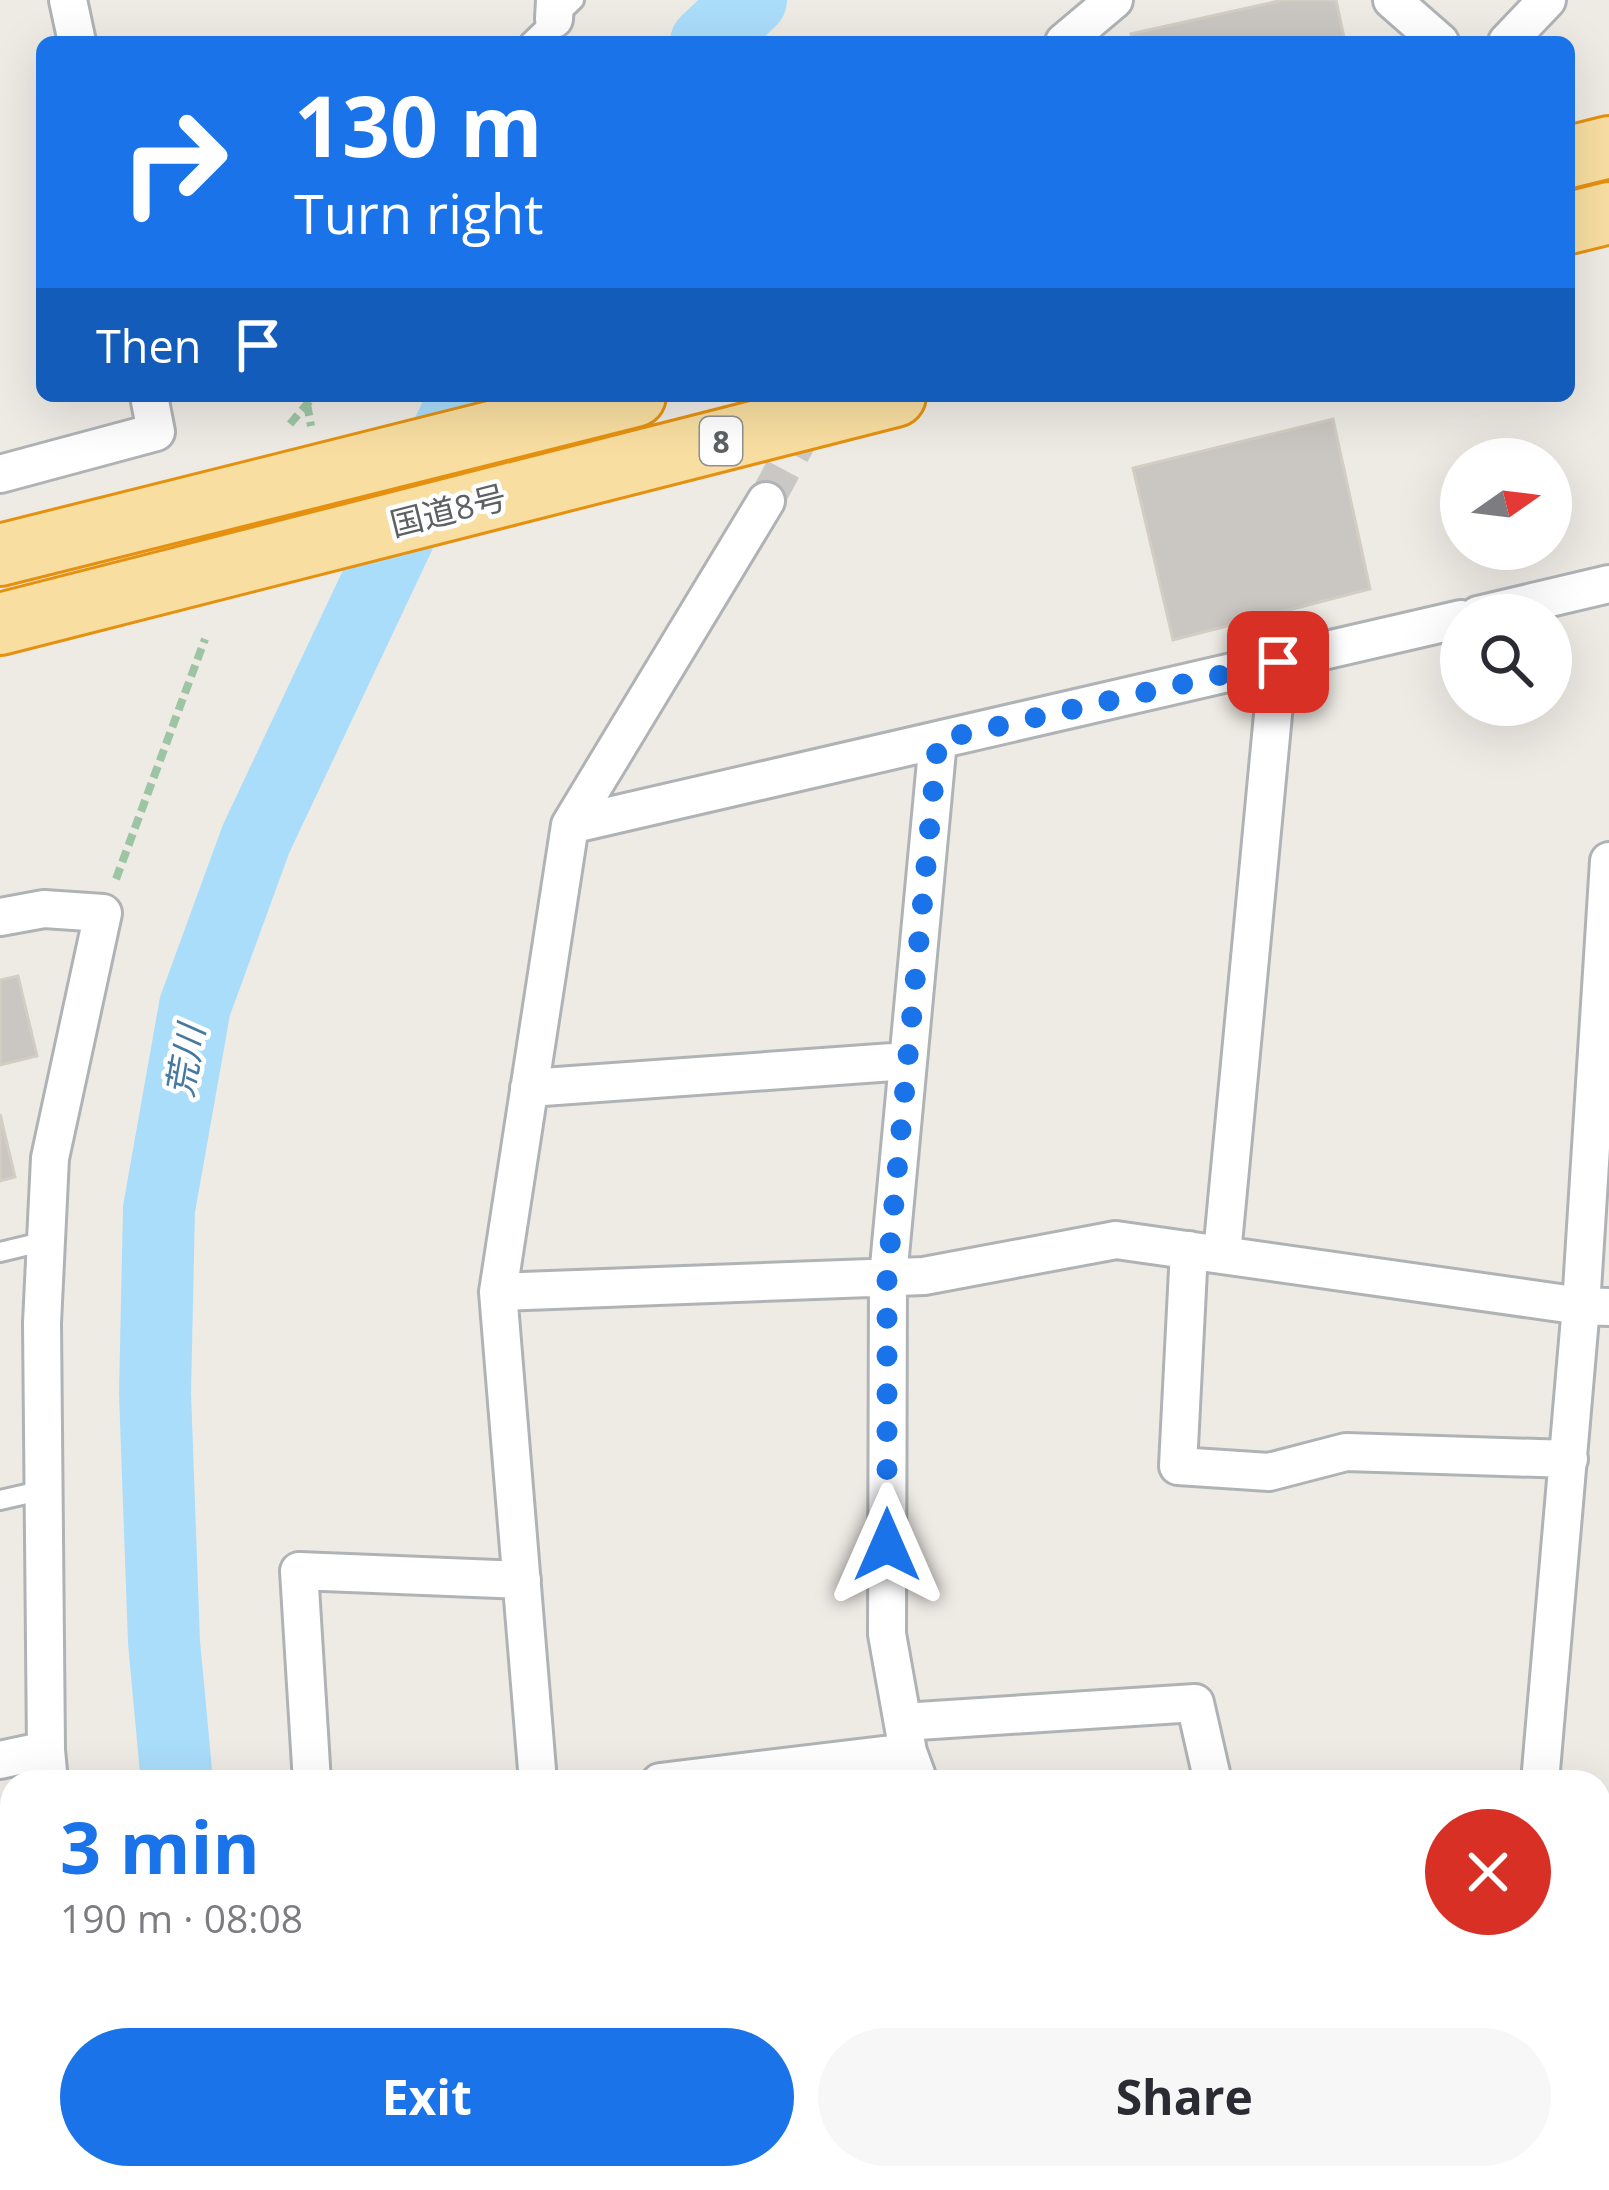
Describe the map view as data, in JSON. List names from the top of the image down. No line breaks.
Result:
{"streets":{"highway":["8","国道8号"]},"water":["荒川"],"north":"right","page":{"turn":["130 m","Turn right"],"then":"Then","heading":["3 min","190 m · 08:08"],"buttons":["Exit","Share"]}}
